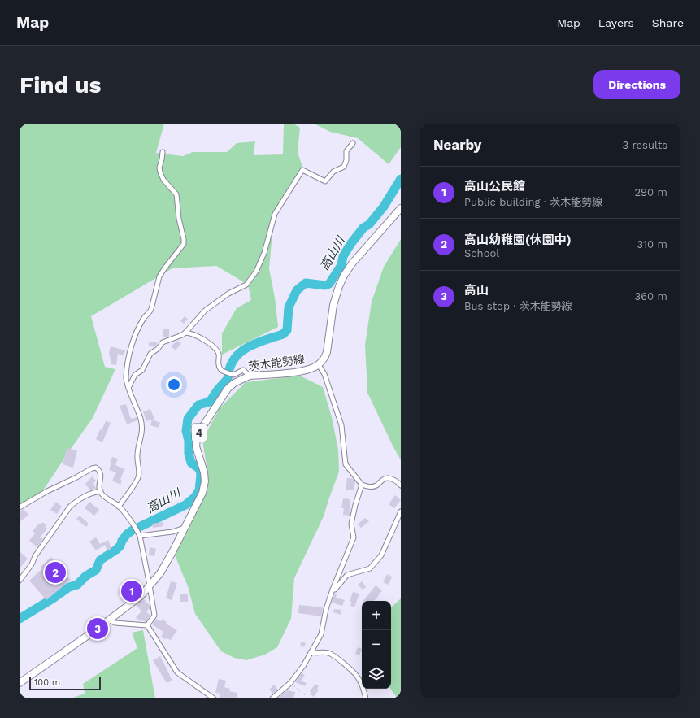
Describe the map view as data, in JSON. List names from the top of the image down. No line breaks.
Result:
{"streets":{"main road":["茨木能勢線","4"]},"water":["高山川"],"scale_bar":"100 m","page":{"header":"Map","nav":["Map","Layers","Share"],"buttons":"Directions","title":"Find us","heading":["Nearby","3 results"],"list":[{"mark":"1","name":"高山公民館","note":"Public building · 茨木能勢線","value":"290 m"},{"mark":"2","name":"高山幼稚園(休園中)","note":"School","value":"310 m"},{"mark":"3","name":"高山","note":"Bus stop · 茨木能勢線","value":"360 m"}],"pins":["2","1","3"],"map_buttons":["+","−"],"scale":"100 m"}}
